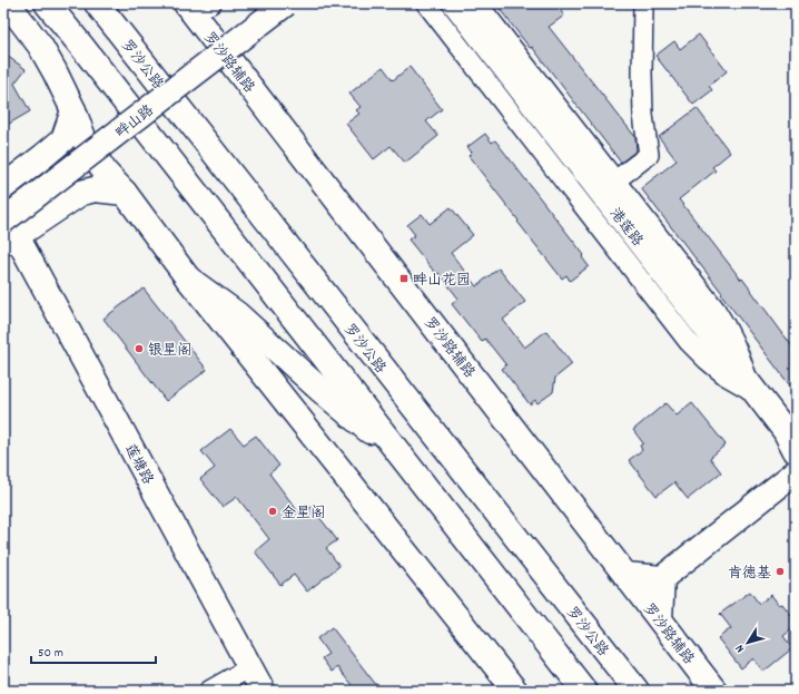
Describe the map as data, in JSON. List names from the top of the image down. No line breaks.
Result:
{"streets":{"main road":["罗沙路辅路","罗沙公路","畔山路","港莲路","莲塘路"]},"crossings":[["畔山路","莲塘路"]],"places":{"transit":["畔山花园"],"other":["银星阁","金星阁","肯德基"]},"scale_bar":"50 m","north":"bottom left"}
